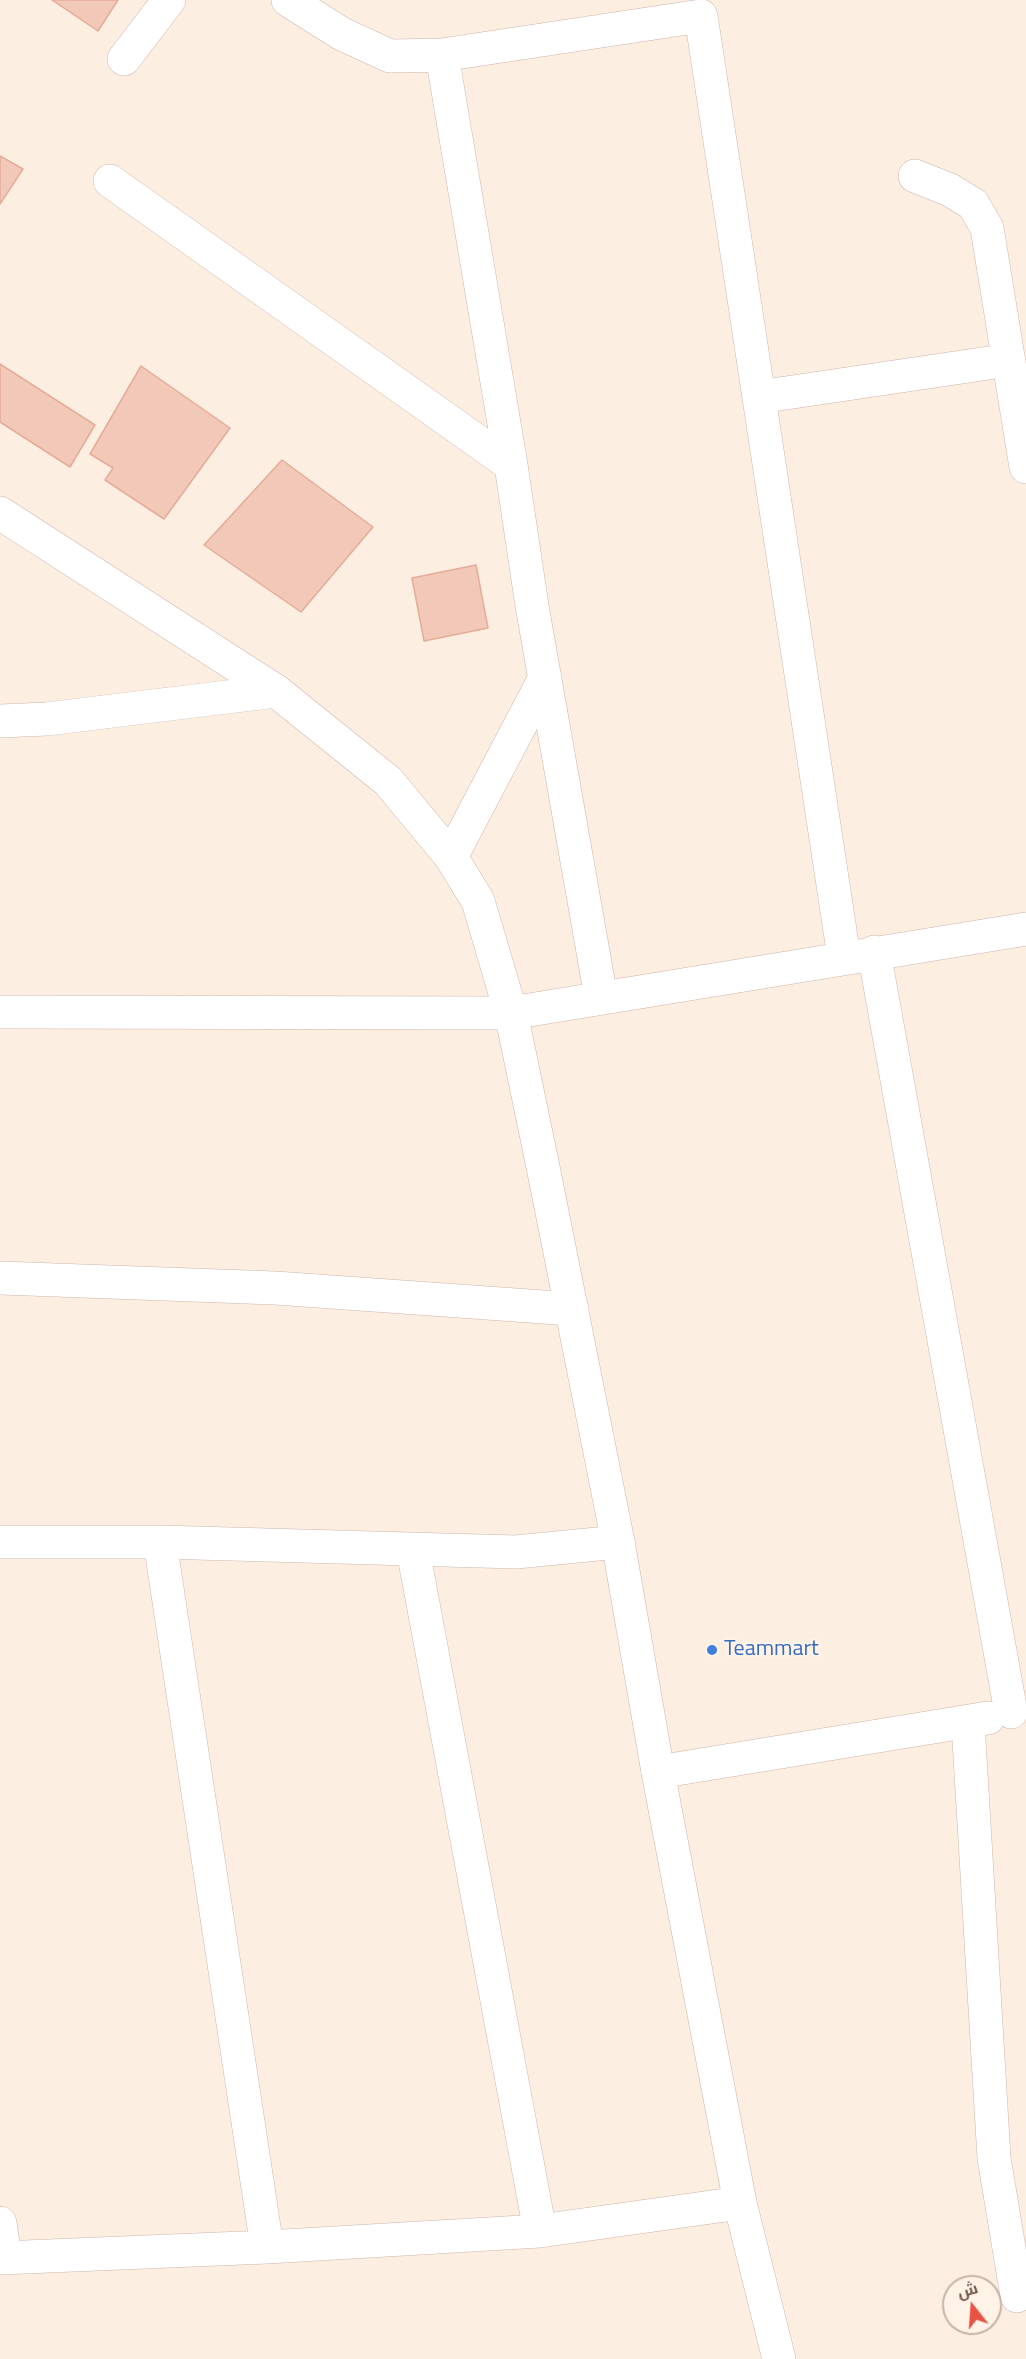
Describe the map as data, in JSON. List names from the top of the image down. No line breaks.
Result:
{"places":["Teammart"],"north":"top"}
